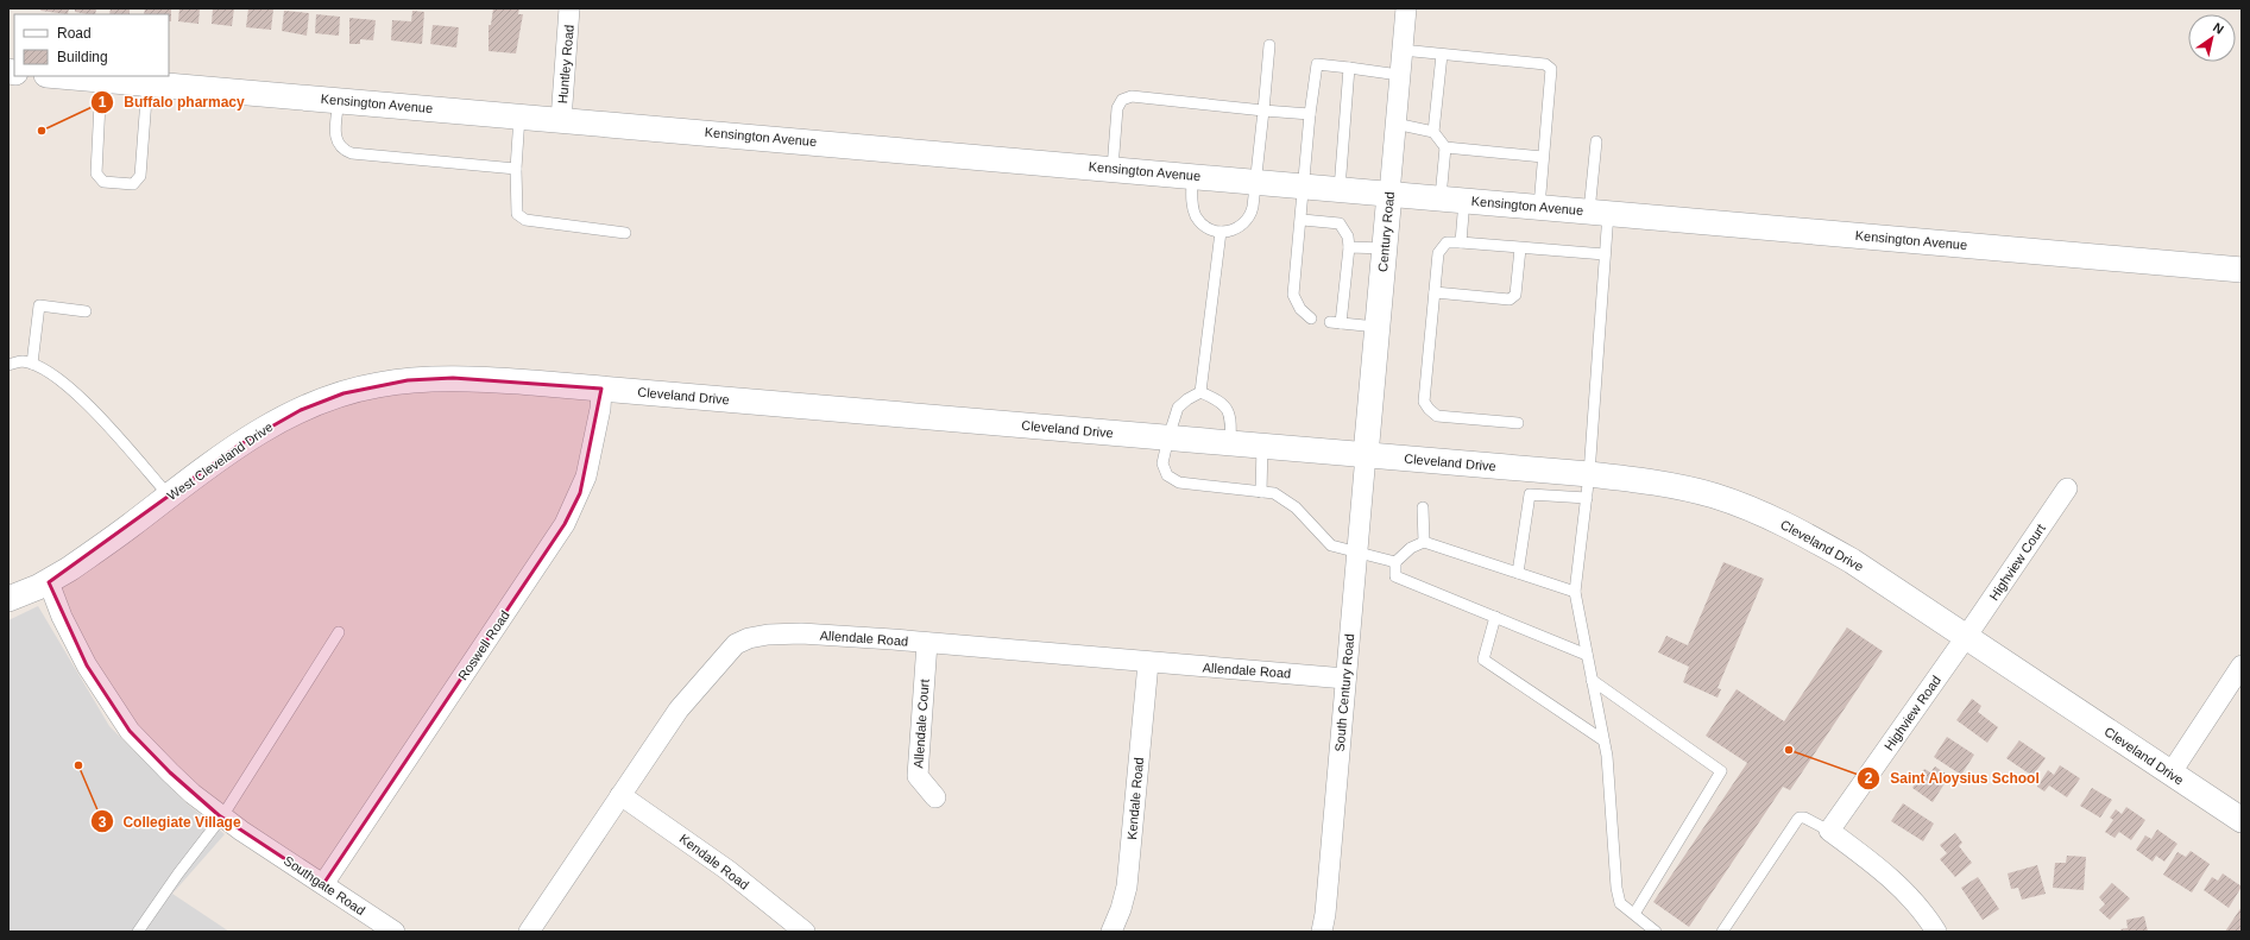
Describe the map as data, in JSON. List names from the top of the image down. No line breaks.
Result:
{"streets":{"street":["Huntley Road","Kensington Avenue","Century Road","Cleveland Drive","West Cleveland Drive","Highview Court","Allendale Road","Roswell Road","South Century Road","Highview Road","Allendale Court","Kendale Road","Southgate Road"]},"crossings":[["Huntley Road","Kensington Avenue"],["Kensington Avenue","Century Road"],["Century Road","Cleveland Drive"],["Century Road","South Century Road"],["Cleveland Drive","West Cleveland Drive"],["Cleveland Drive","Highview Court"],["Cleveland Drive","Roswell Road"],["Cleveland Drive","South Century Road"],["Cleveland Drive","Highview Road"],["West Cleveland Drive","Southgate Road"],["Highview Court","Highview Road"],["Allendale Road","South Century Road"],["Allendale Road","Allendale Court"],["Allendale Road","Kendale Road"],["Roswell Road","Southgate Road"]],"places":["Buffalo pharmacy","Saint Aloysius School","Collegiate Village"],"legend":["Road","Building"],"north":"top right"}
